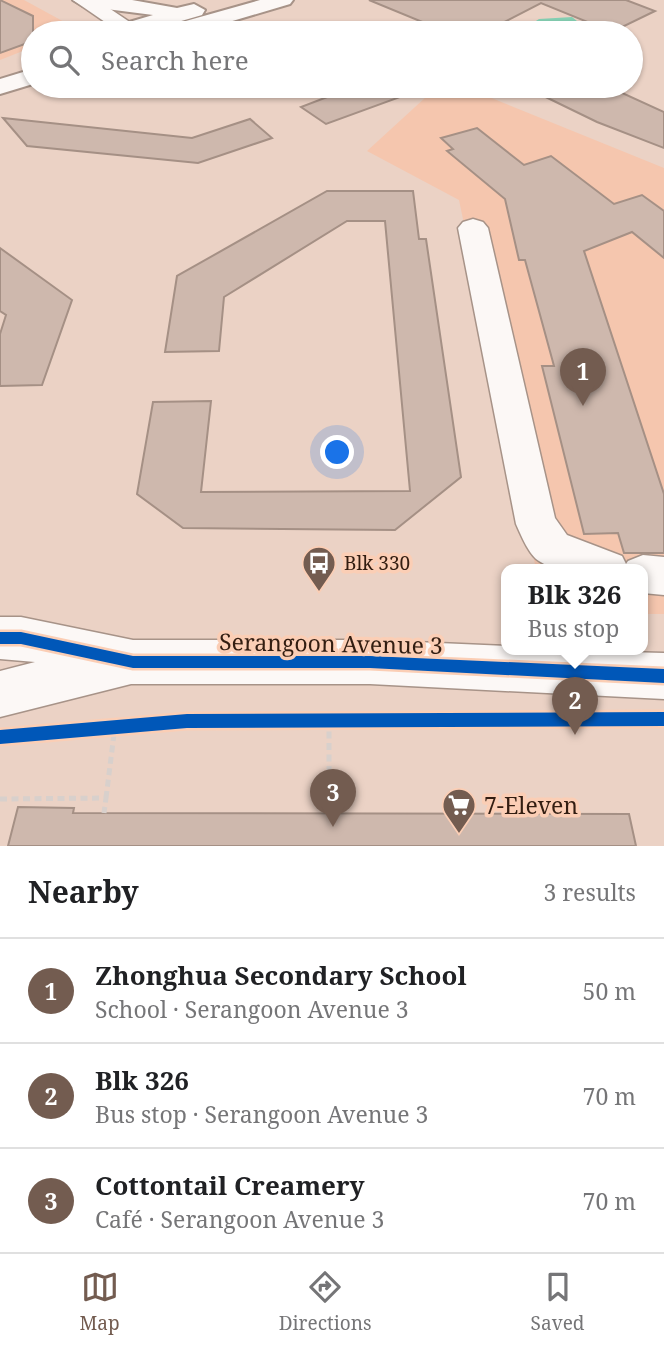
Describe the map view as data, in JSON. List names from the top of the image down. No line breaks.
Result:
{"streets":{"street":["Serangoon Avenue 3"]},"places":{"bus stop":["Blk 330"],"supermarket":["7-Eleven"]},"page":{"search":"Search here","pins":["1","2","3"],"popup":["Blk 326","Bus stop"],"heading":["Nearby","3 results"],"list":[{"mark":"1","name":"Zhonghua Secondary School","note":"School · Serangoon Avenue 3","value":"50 m"},{"mark":"2","name":"Blk 326","note":"Bus stop · Serangoon Avenue 3","value":"70 m"},{"mark":"3","name":"Cottontail Creamery","note":"Café · Serangoon Avenue 3","value":"70 m"}],"nav":["Map","Directions","Saved"]}}
